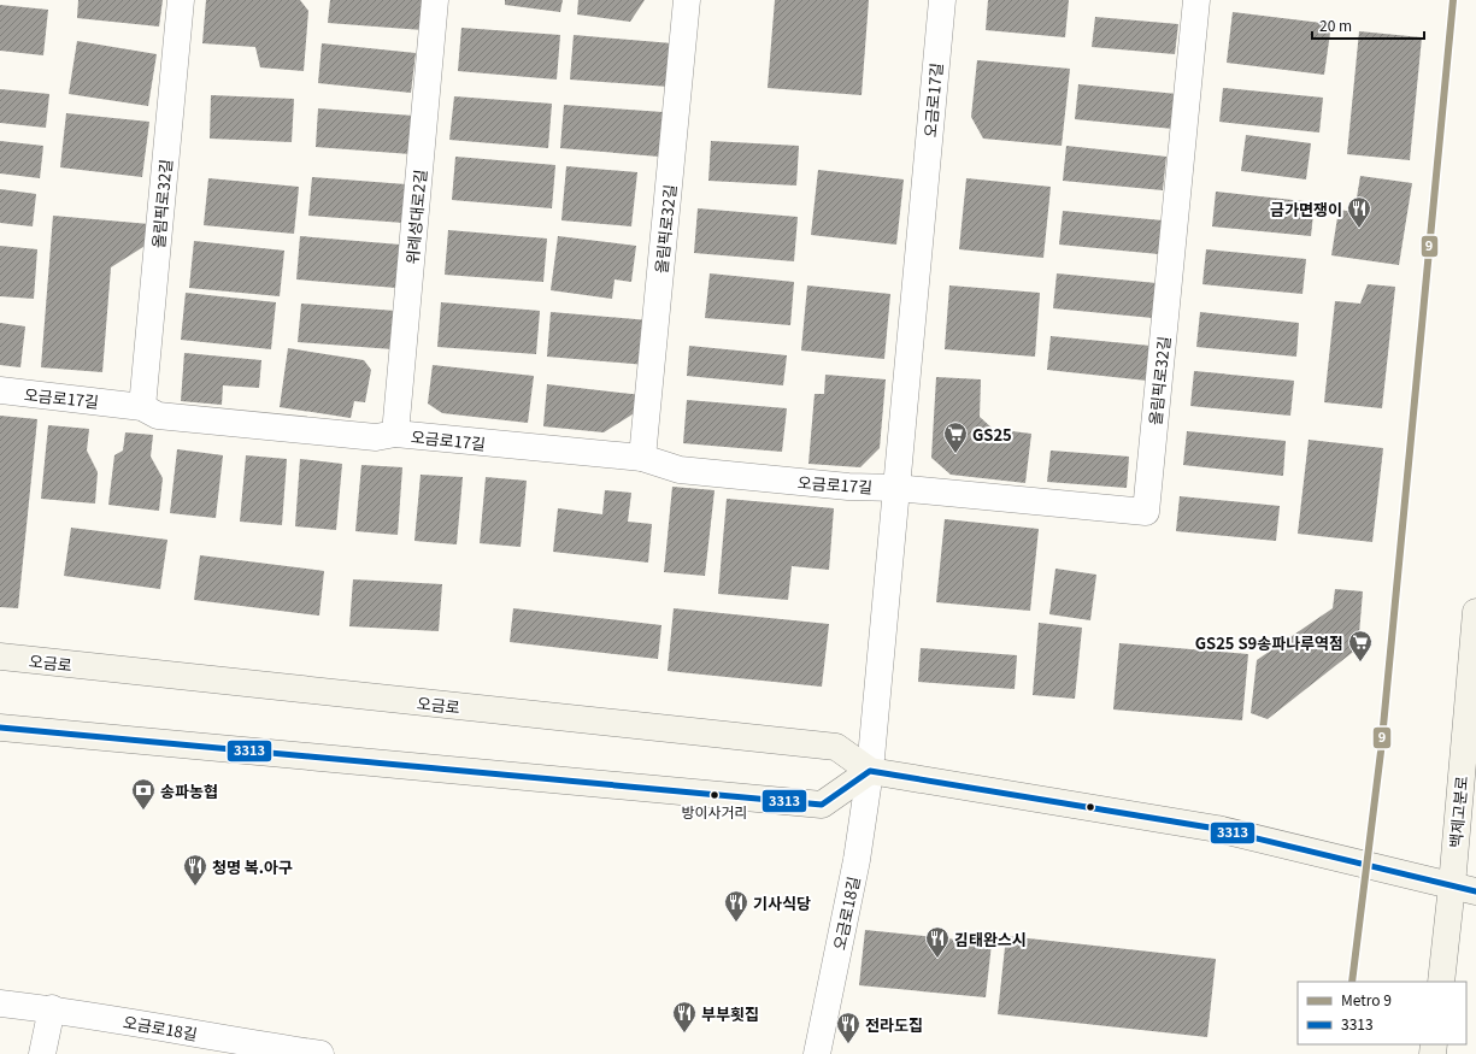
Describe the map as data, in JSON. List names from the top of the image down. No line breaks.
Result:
{"streets":{"main road":["오금로","백제고분로"],"street":["오금로17길","올림픽로32길","위례성대로2길","오금로18길"]},"crossings":[["오금로17길","올림픽로32길"],["오금로17길","위례성대로2길"],["오금로17길","오금로"],["오금로17길","오금로18길"],["오금로","백제고분로"],["오금로","오금로18길"]],"places":{"restaurant":["금가면쟁이","청명 복.아구","기사식당","김태완스시","부부횟집","전라도집"],"supermarket":["GS25","GS25 S9송파나루역점"],"other":["방이사거리"],"bank":["송파농협"]},"lines":["metro line 9","transit line 3313"],"legend":["Metro 9","3313"],"scale_bar":"20 m"}
